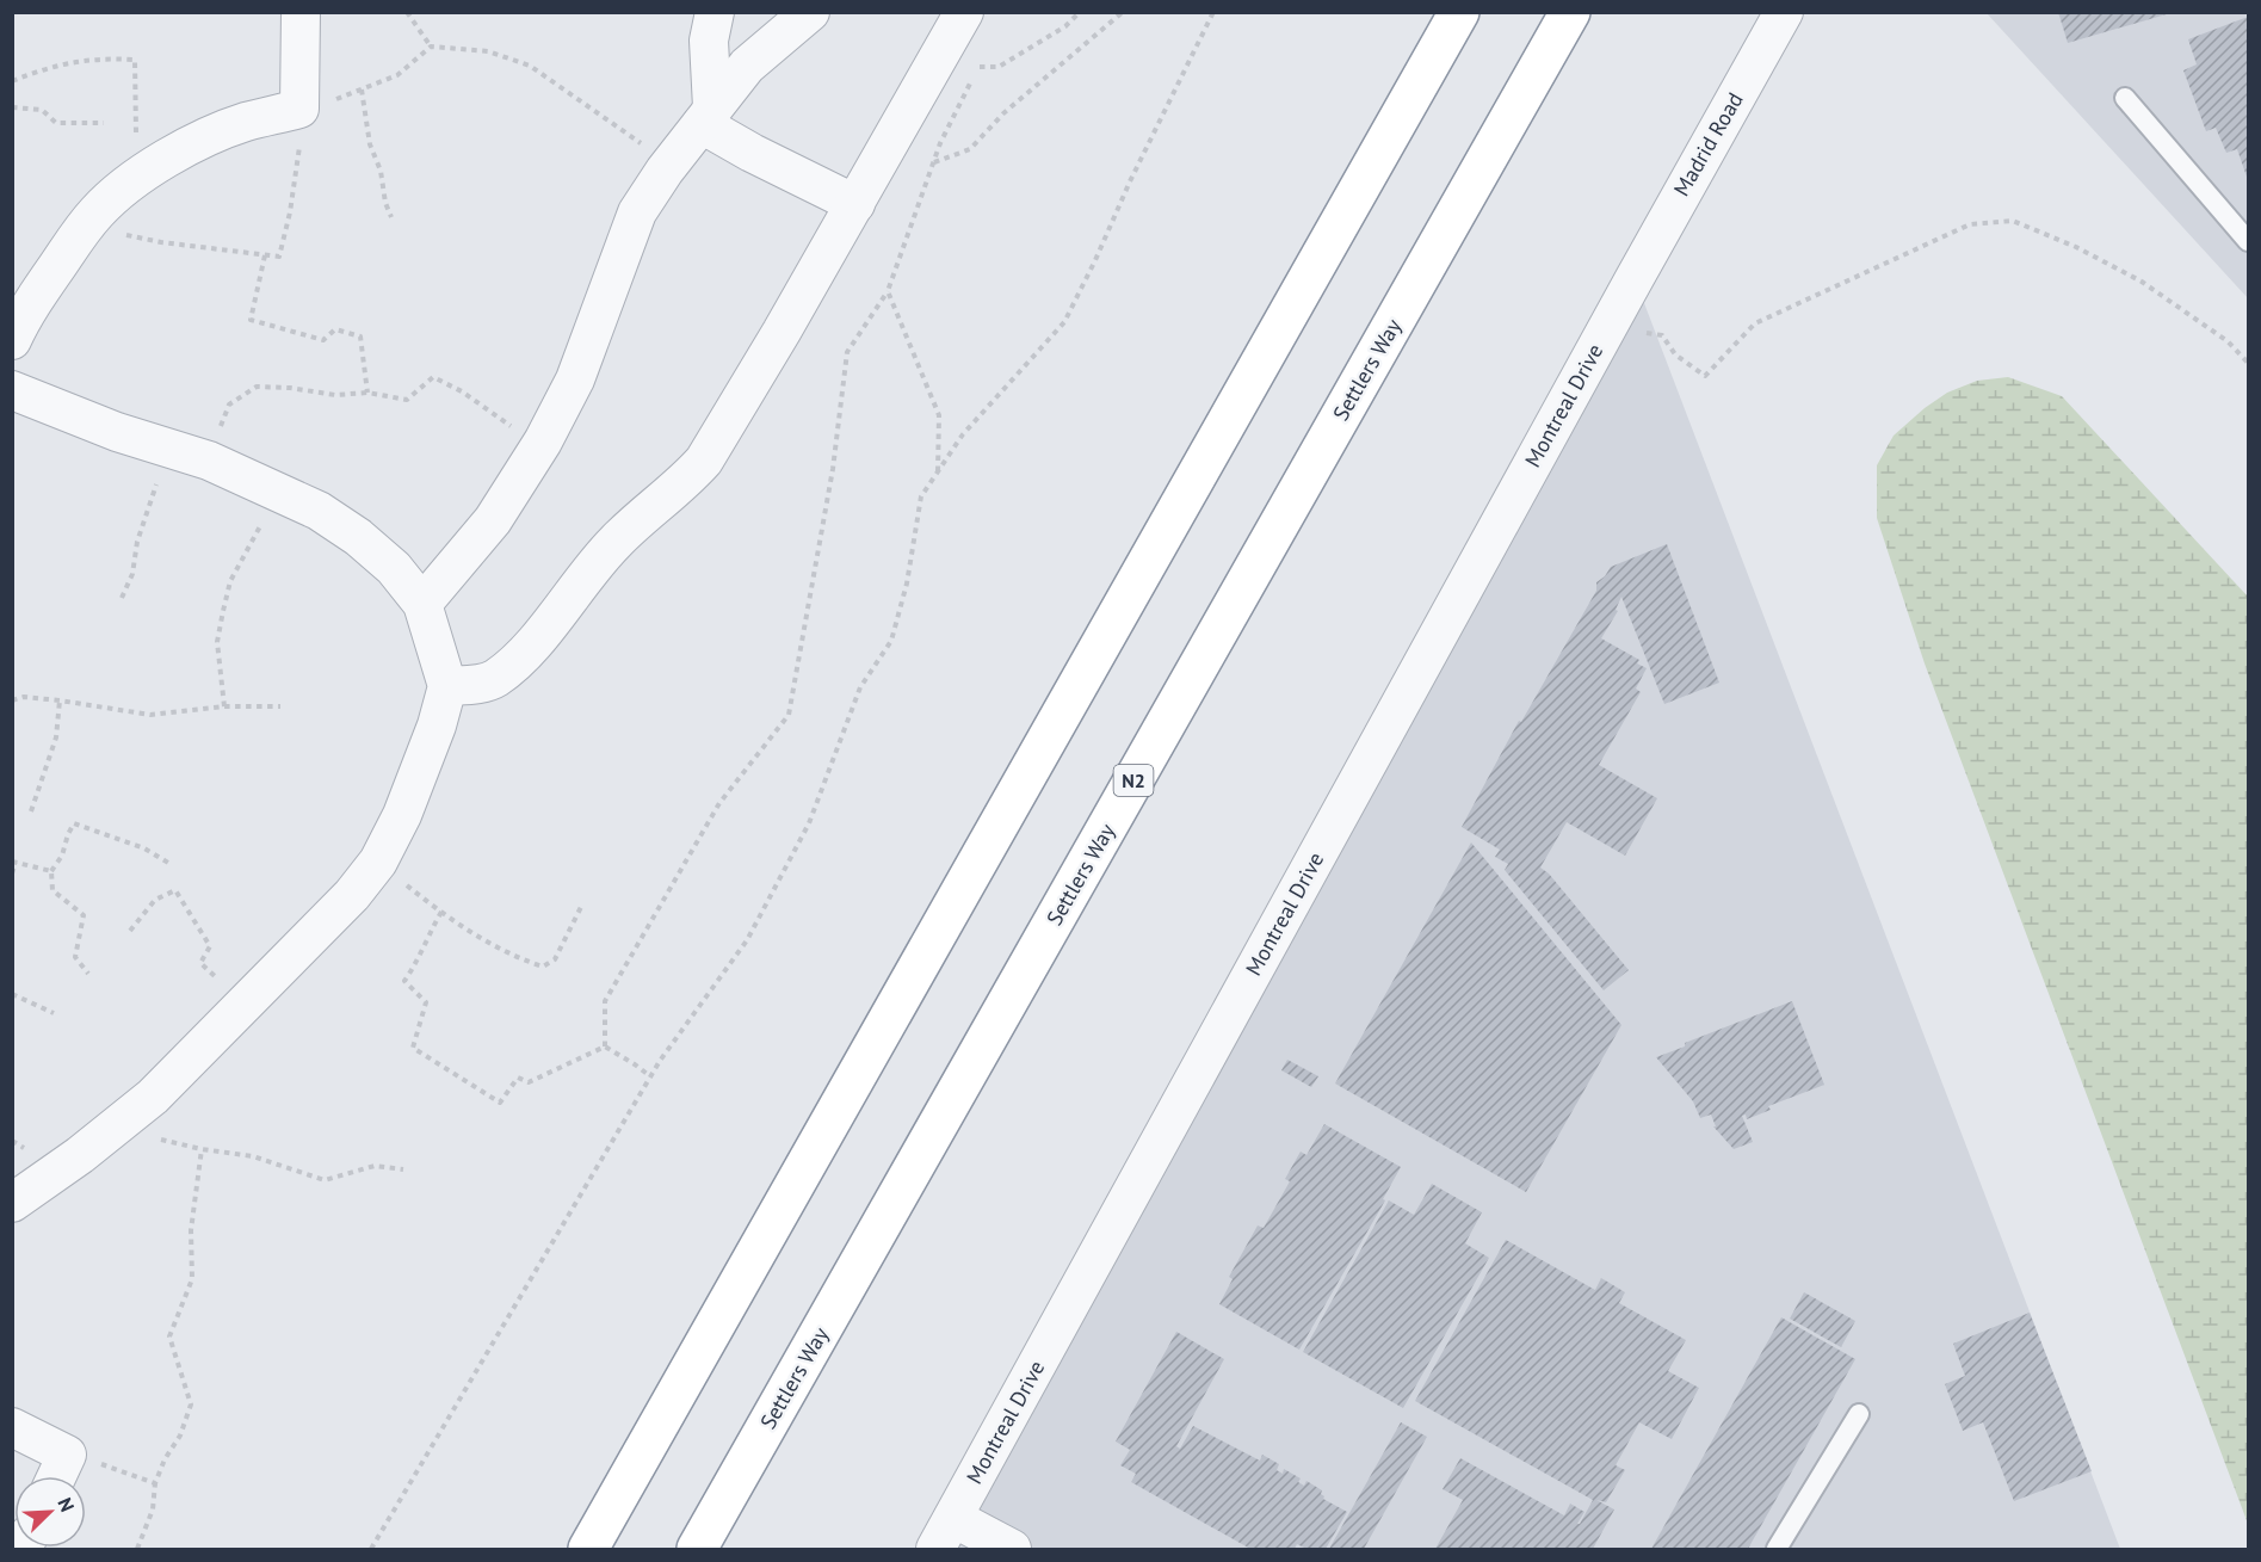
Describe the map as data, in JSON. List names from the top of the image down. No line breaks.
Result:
{"streets":{"highway":["Settlers Way","N2"],"street":["Madrid Road","Montreal Drive"]},"crossings":[["Madrid Road","Montreal Drive"]],"north":"top right"}
